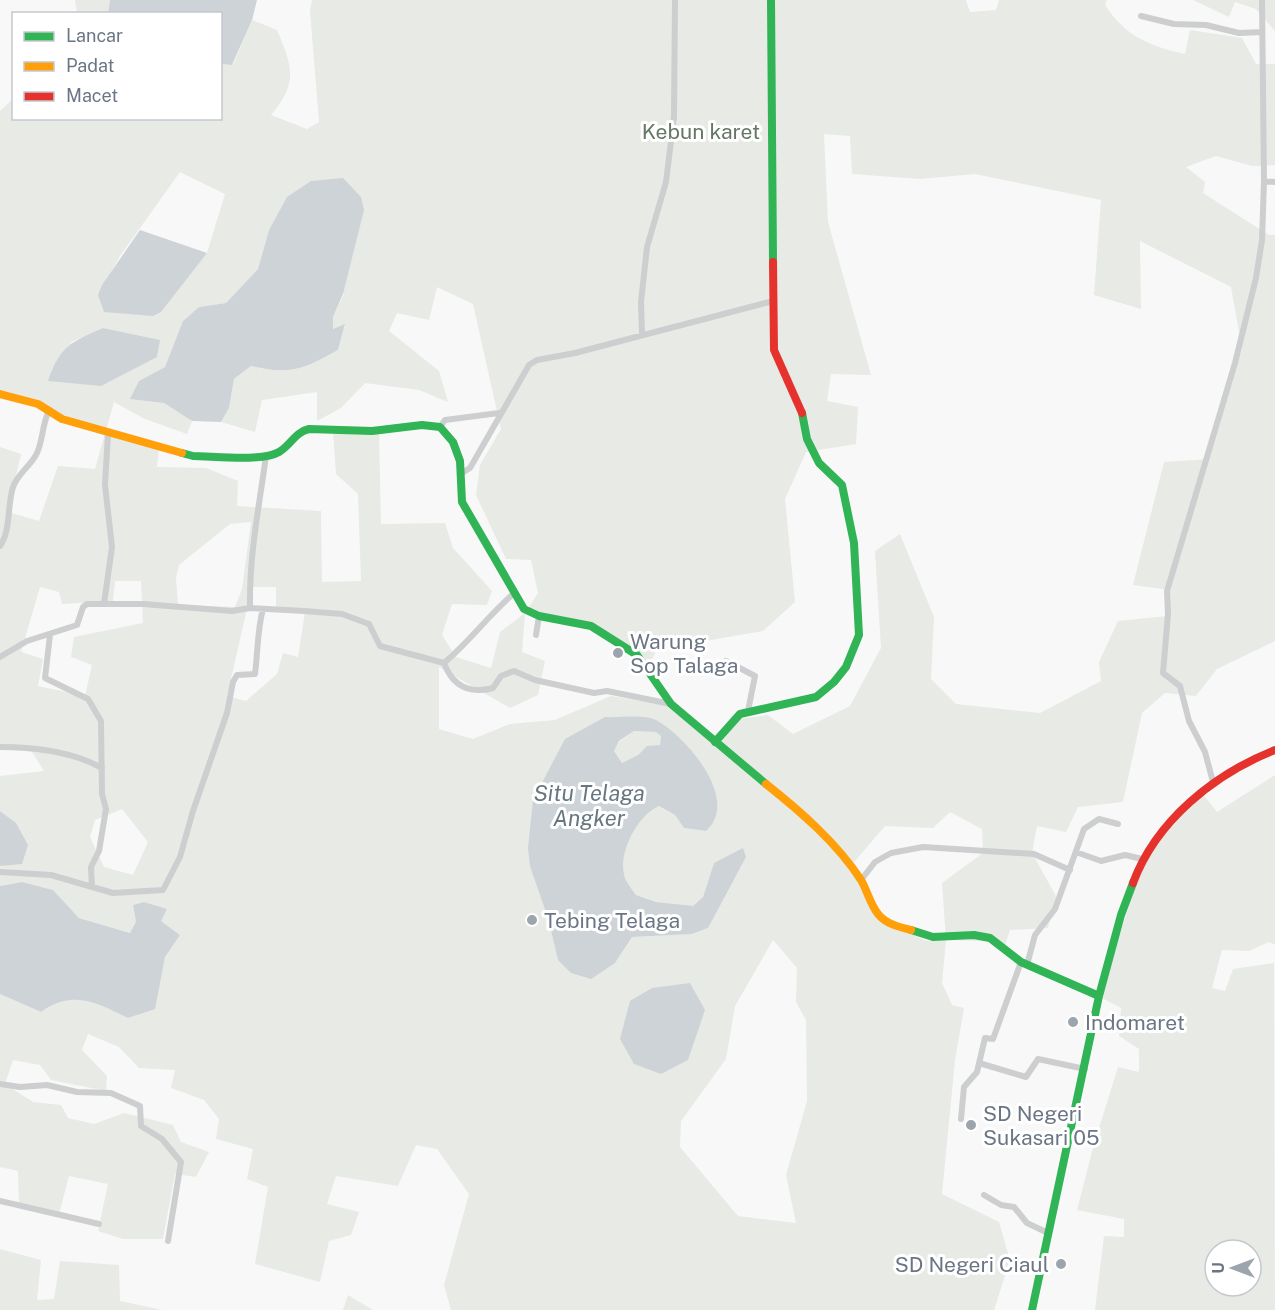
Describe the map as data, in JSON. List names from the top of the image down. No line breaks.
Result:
{"water":["Situ Telaga Angker"],"parks":["Kebun karet"],"places":["Warung Sop Talaga","Tebing Telaga","Indomaret","SD Negeri Sukasari 05","SD Negeri Ciaul"],"legend":["Lancar","Padat","Macet"],"north":"left"}
